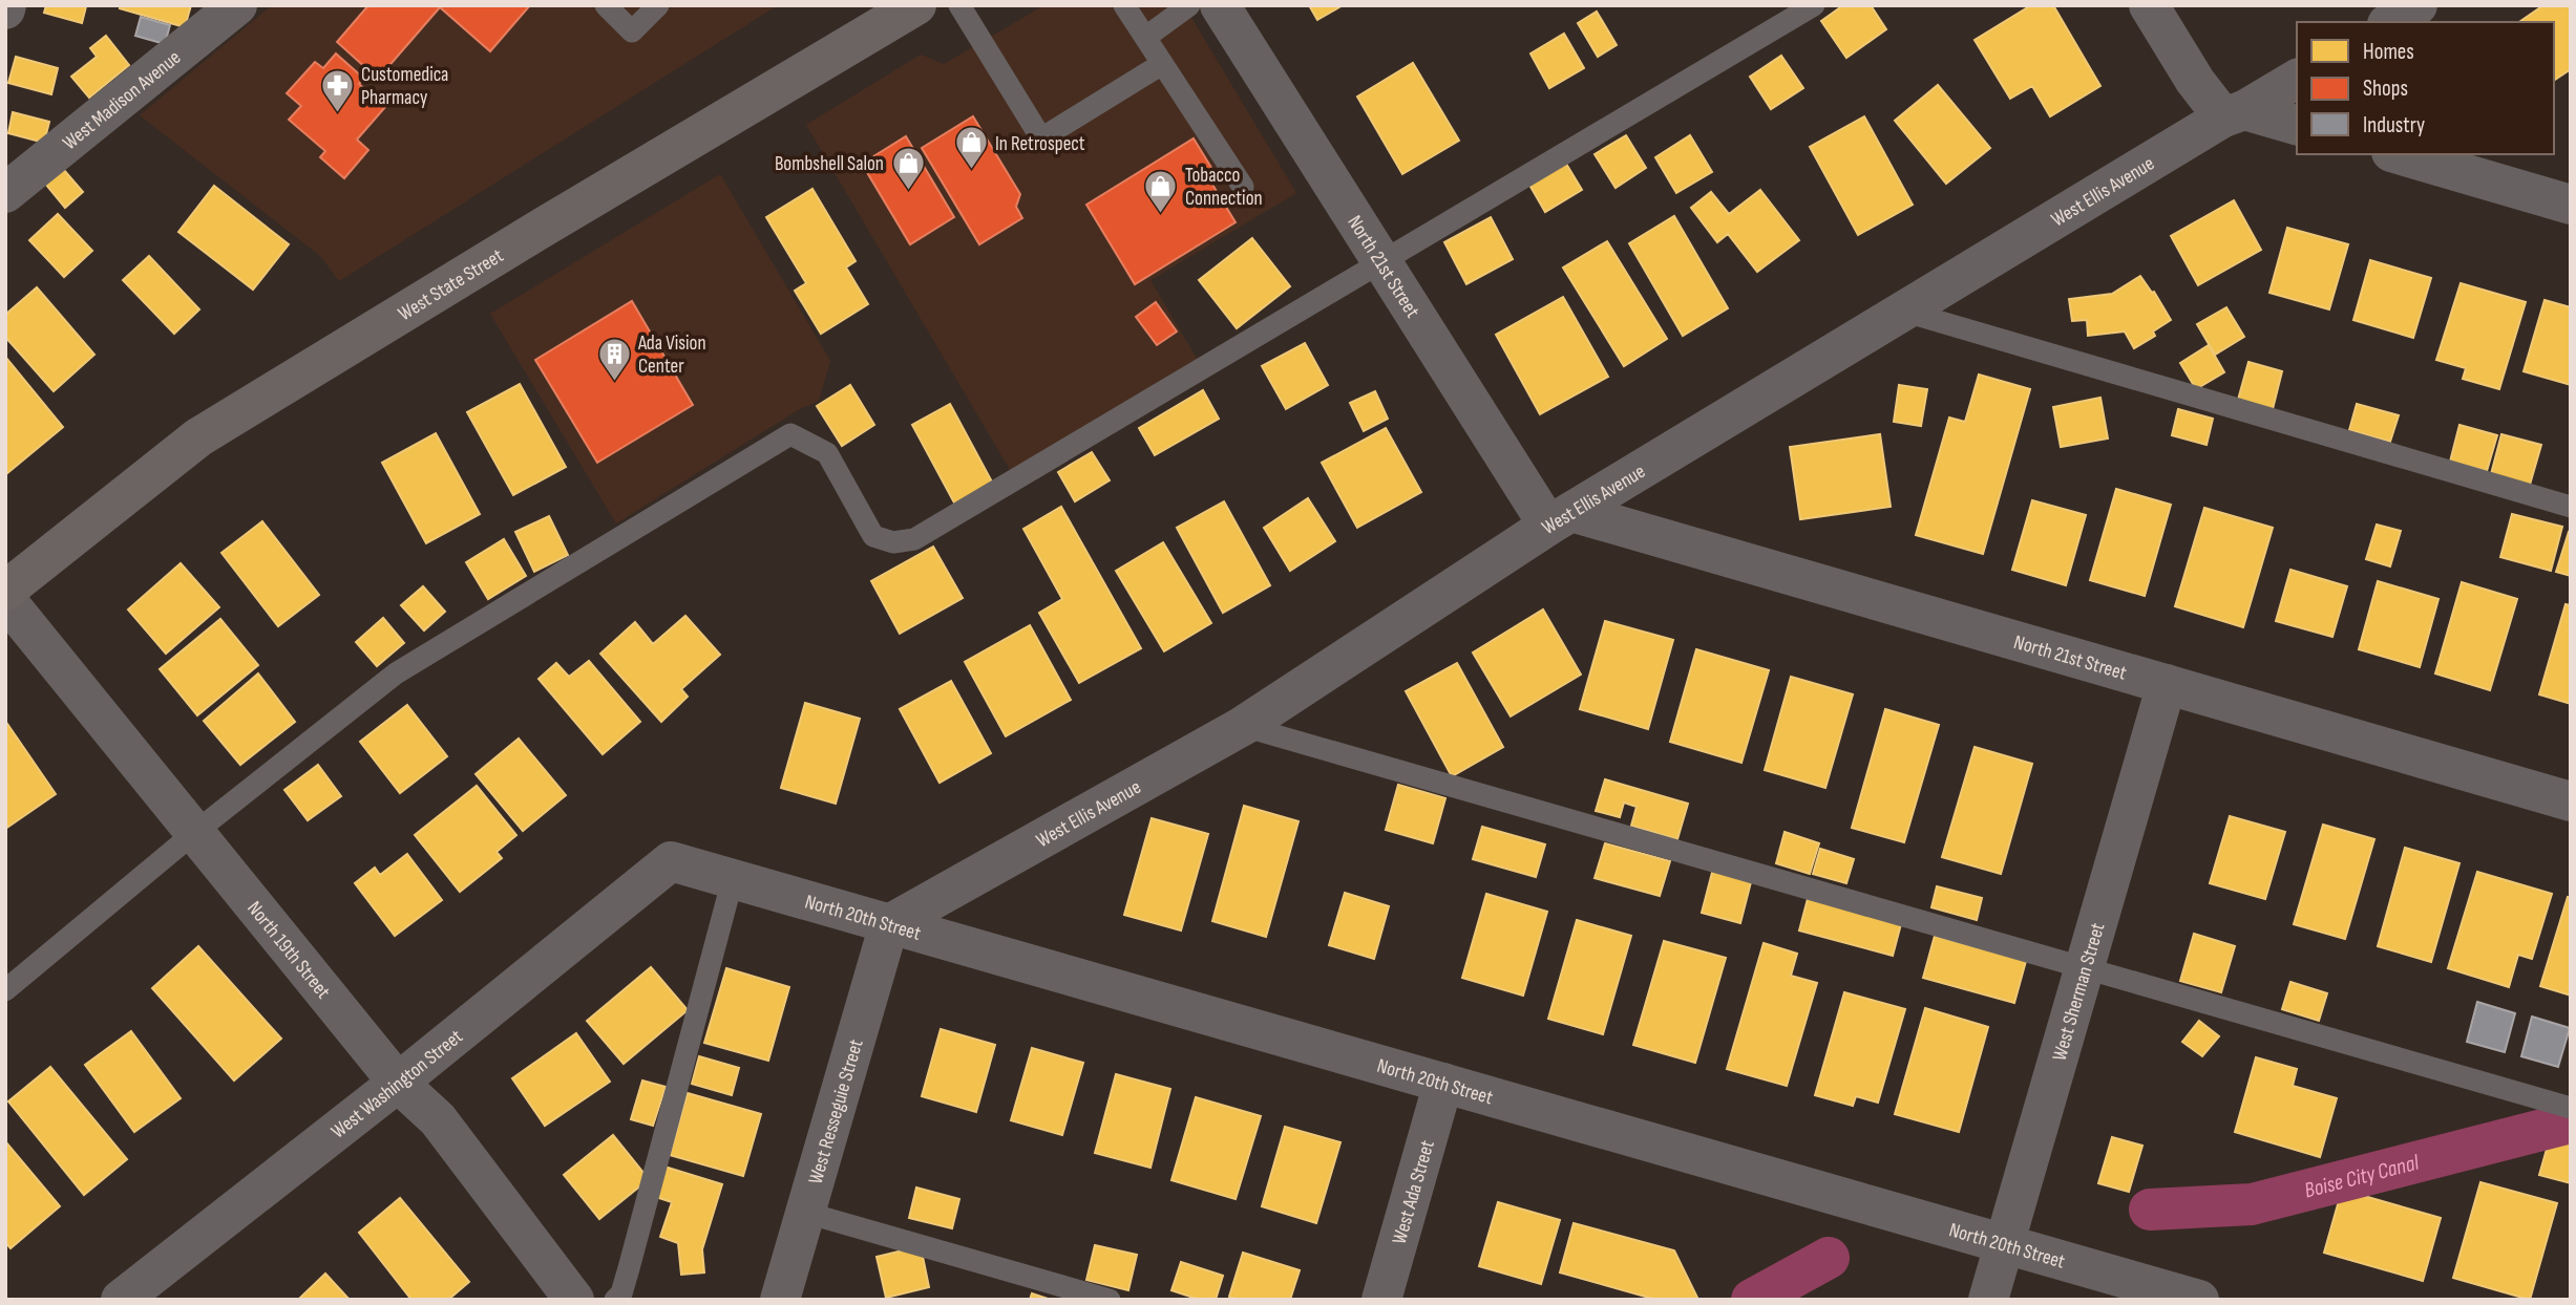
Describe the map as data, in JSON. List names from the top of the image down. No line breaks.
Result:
{"streets":{"main road":["West State Street"],"street":["West Madison Avenue","West Ellis Avenue","North 21st Street","North 20th Street","North 19th Street","West Sherman Street","West Washington Street","West Resseguie Street","West Ada Street"]},"crossings":[["West Ellis Avenue","North 21st Street"],["West Ellis Avenue","North 20th Street"],["West Ellis Avenue","West Resseguie Street"],["North 21st Street","West Sherman Street"],["North 20th Street","West Sherman Street"],["North 20th Street","West Washington Street"],["North 20th Street","West Resseguie Street"],["North 20th Street","West Ada Street"],["North 19th Street","West Washington Street"]],"water":["Boise City Canal"],"places":{"pharmacy":["Customedica Pharmacy"],"shop":["In Retrospect","Bombshell Salon","Tobacco Connection"],"building":["Ada Vision Center"]},"legend":["Homes","Shops","Industry"]}
